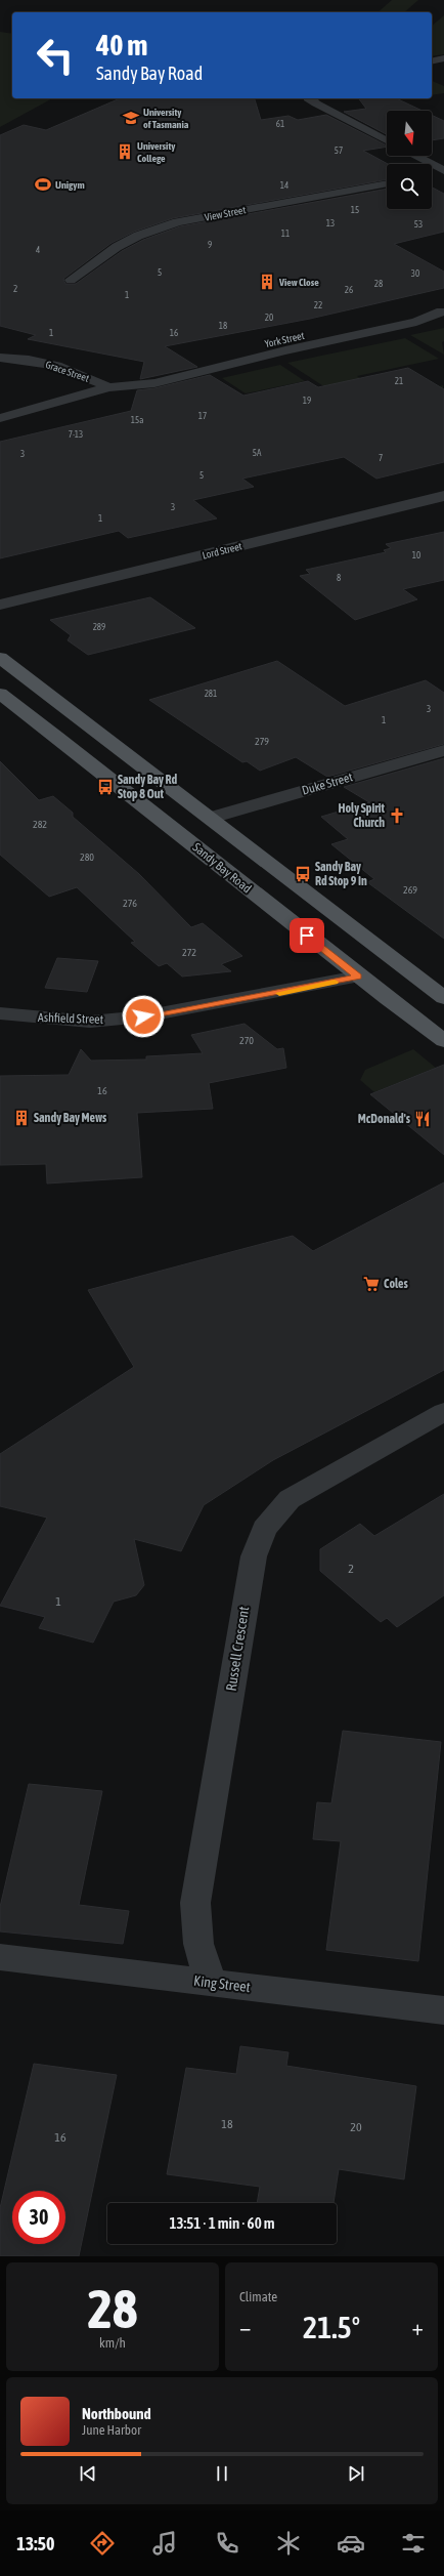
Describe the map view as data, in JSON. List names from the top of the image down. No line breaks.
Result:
{"streets":{"main road":["Sandy Bay Road"],"street":["View Street","York Street","Grace Street","Lord Street","Duke Street","Ashfield Street","Russell Crescent","King Street"]},"crossings":[["York Street","Grace Street"],["Sandy Bay Road","Ashfield Street"],["Russell Crescent","King Street"]],"places":{"school or university":["University of Tasmania"],"building":["University College","View Close","Sandy Bay Mews"],"sports":["Unigym"],"bus stop":["Sandy Bay Rd Stop 8 Out","Sandy Bay Rd Stop 9 In"],"church":["Holy Spirit Church"],"restaurant":["McDonald's"],"supermarket":["Coles"]},"house_numbers":["61","57","14","15","13","53","11","9","4","5","30","28","2","26","1","22","20","18","1","16","21","19","17","15a","7-13","5A","3","7","5","3","1","10","8","289","281","3","1","279","282","280","269","276","272","270","16","2","1","18","20","16"],"north":"bottom","page":{"turn":["40 m","Sandy Bay Road"],"limit":"30","trip":"13:51 · 1 min · 60 m","tile":[["28","km/h"],"Climate"],"heat":["−","21.5°","+"],"song":["Northbound","June Harbor"],"tabs":"13:50"}}
